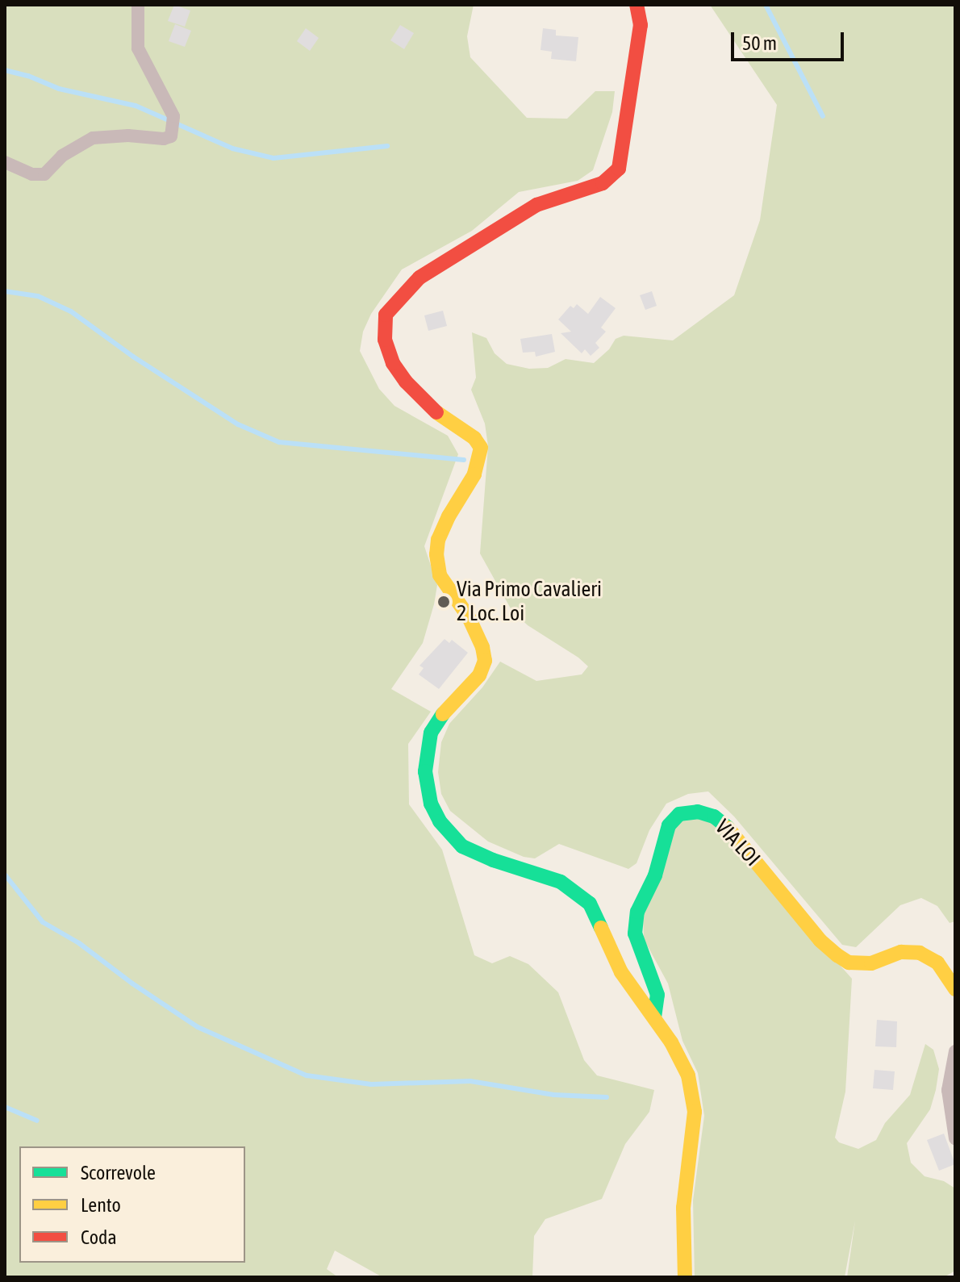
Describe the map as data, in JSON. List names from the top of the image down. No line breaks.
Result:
{"streets":{"main road":["VIA LOI"]},"places":["Via Primo Cavalieri 2 Loc. Loi"],"legend":["Scorrevole","Lento","Coda"],"scale_bar":"50 m"}
